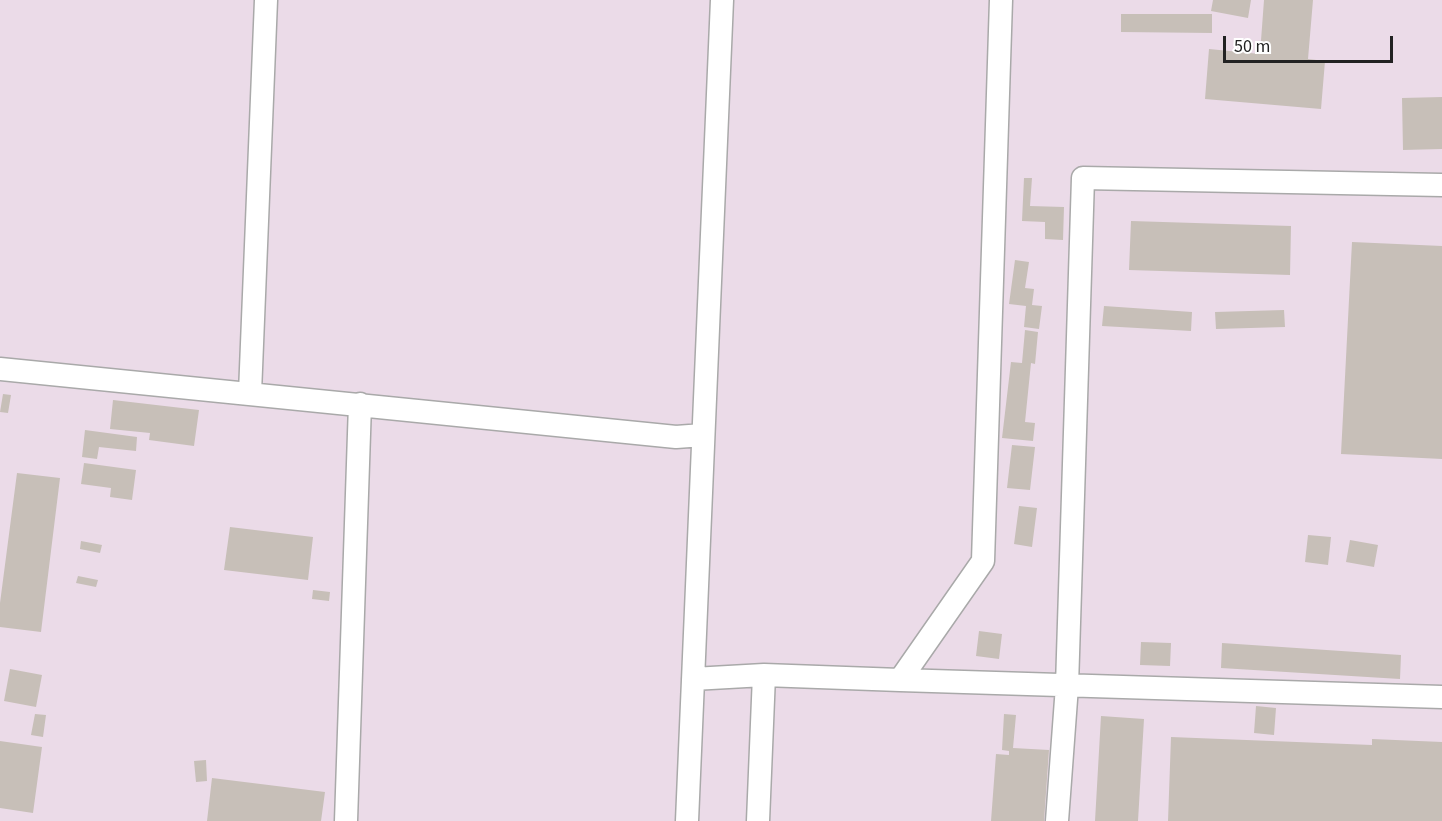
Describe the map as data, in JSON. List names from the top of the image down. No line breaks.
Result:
{"scale_bar":"50 m"}
